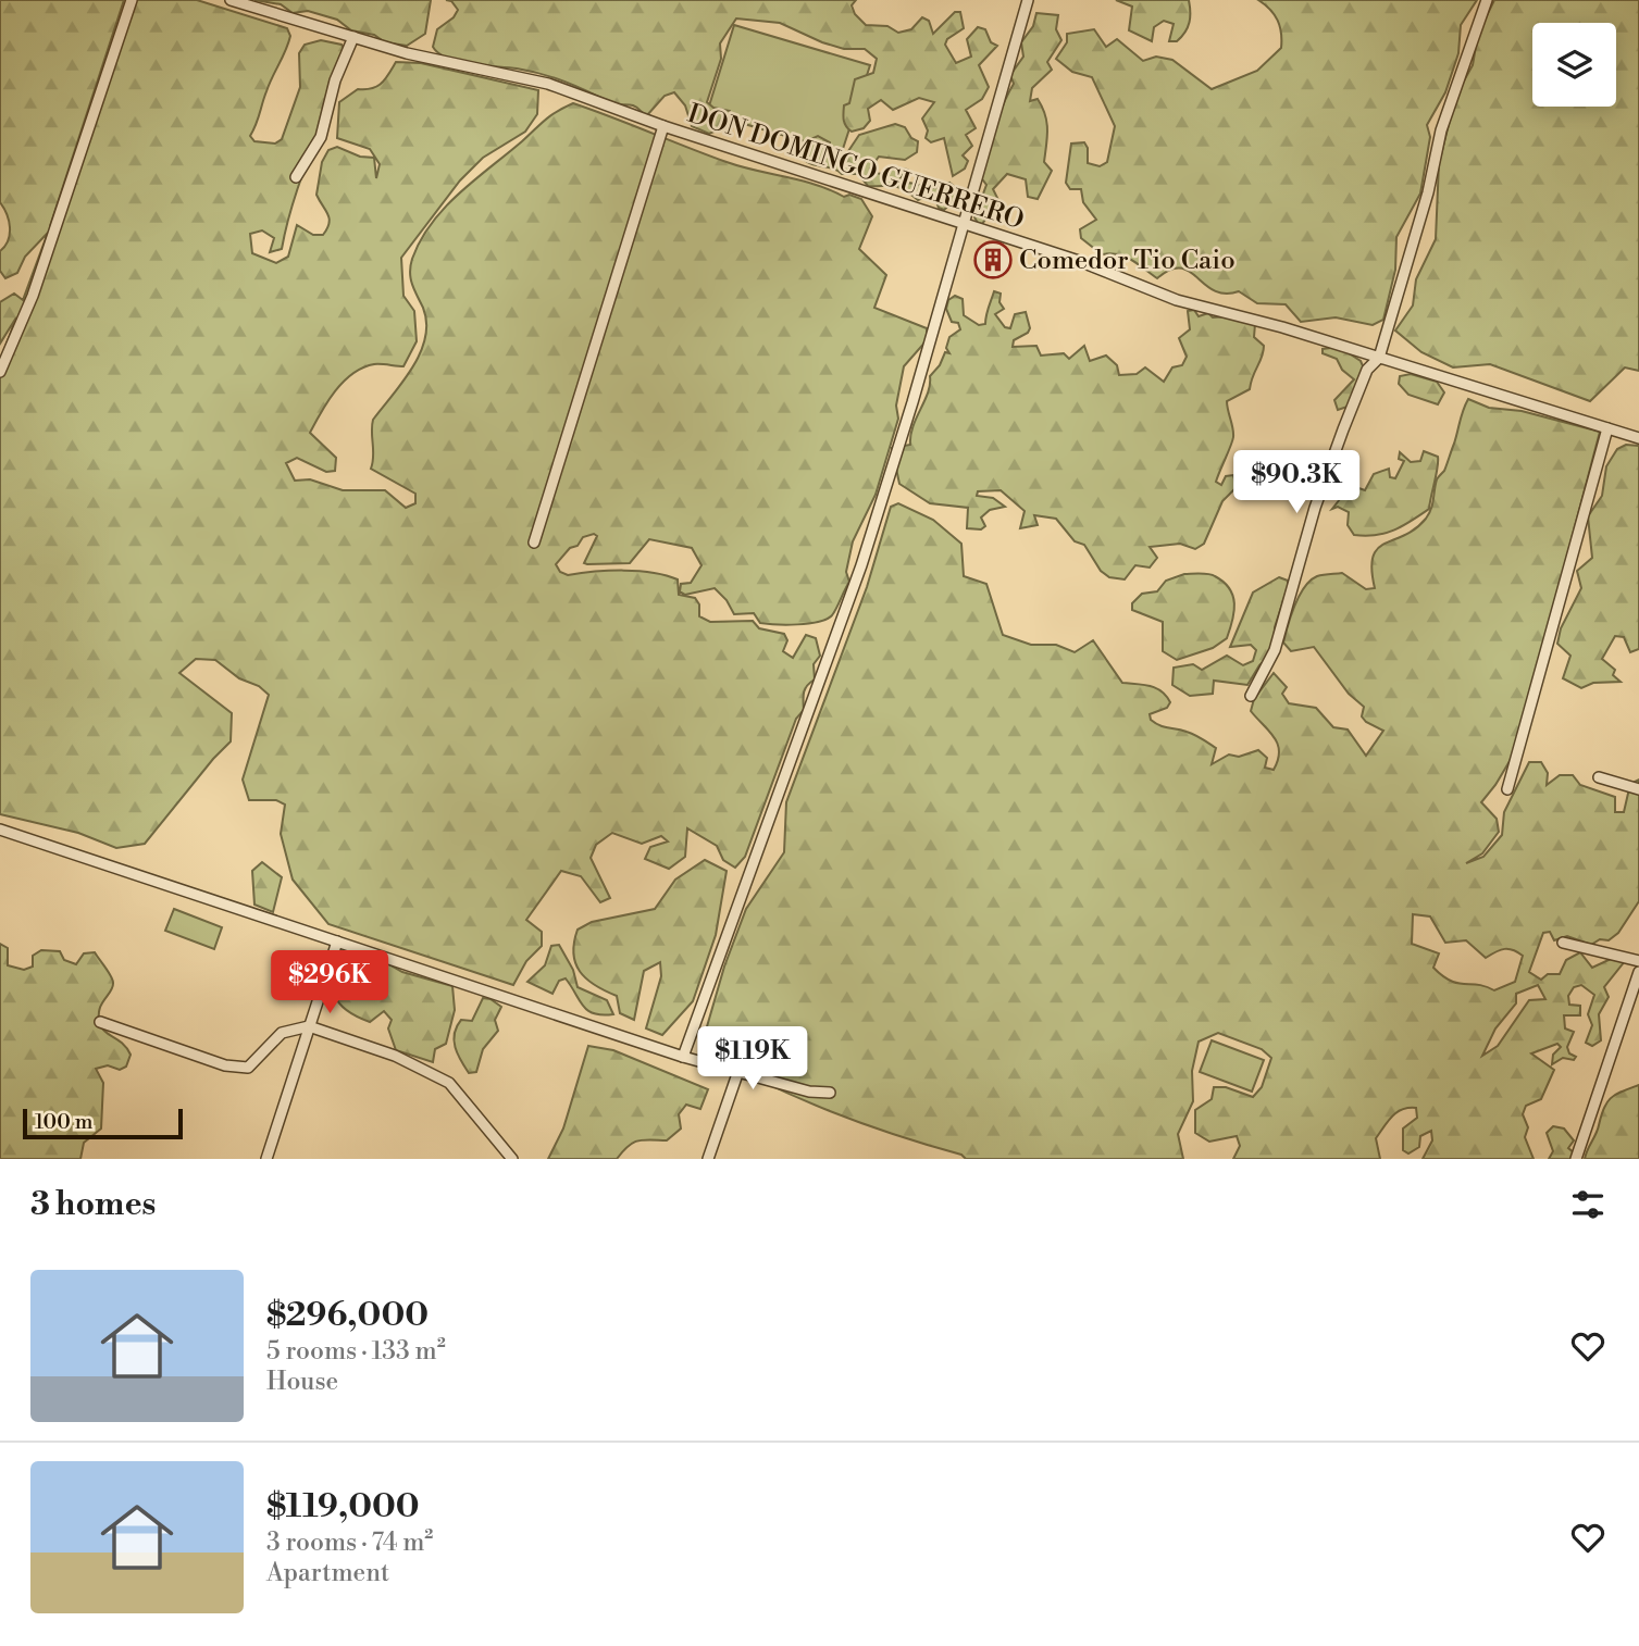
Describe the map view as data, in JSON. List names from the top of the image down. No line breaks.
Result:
{"streets":{"street":["DON DOMINGO GUERRERO"]},"places":{"building":["Comedor Tio Caio"]},"scale_bar":"100 m","page":{"price":["$90.3K","$296K","$119K"],"scale":"100 m","heading":"3 homes","list":[{"name":"$296,000","note":"5 rooms · 133 m² · House"},{"name":"$119,000","note":"3 rooms · 74 m² · Apartment"}]}}
